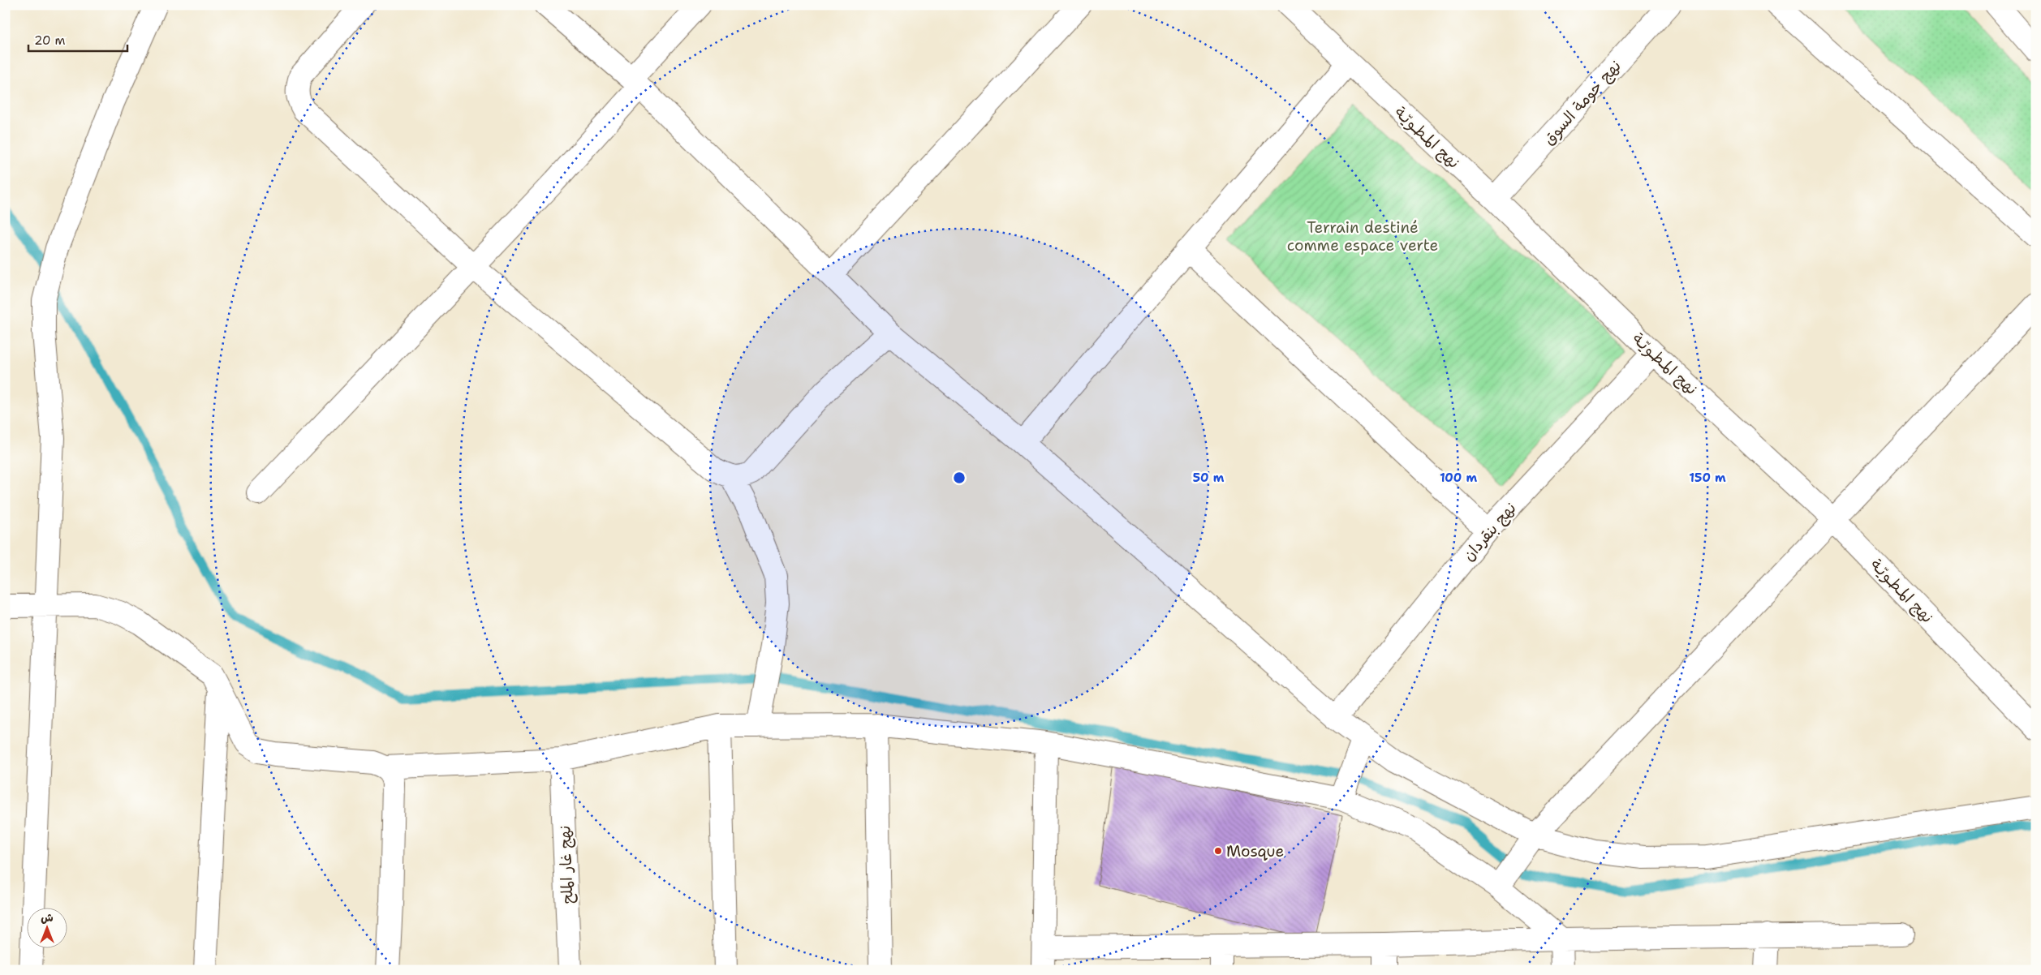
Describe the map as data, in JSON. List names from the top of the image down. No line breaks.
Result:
{"streets":{"street":["نهج حومة السوق","نهج المـطـويّـة","نهج بنقردان","نهج غار الملح"]},"crossings":[["نهج حومة السوق","نهج المـطـويّـة"],["نهج المـطـويّـة","نهج بنقردان"]],"parks":["Terrain destiné comme espace verte"],"places":["Mosque"],"scale_bar":"20 m","north":"top","rings":["50 m","100 m","150 m"]}
